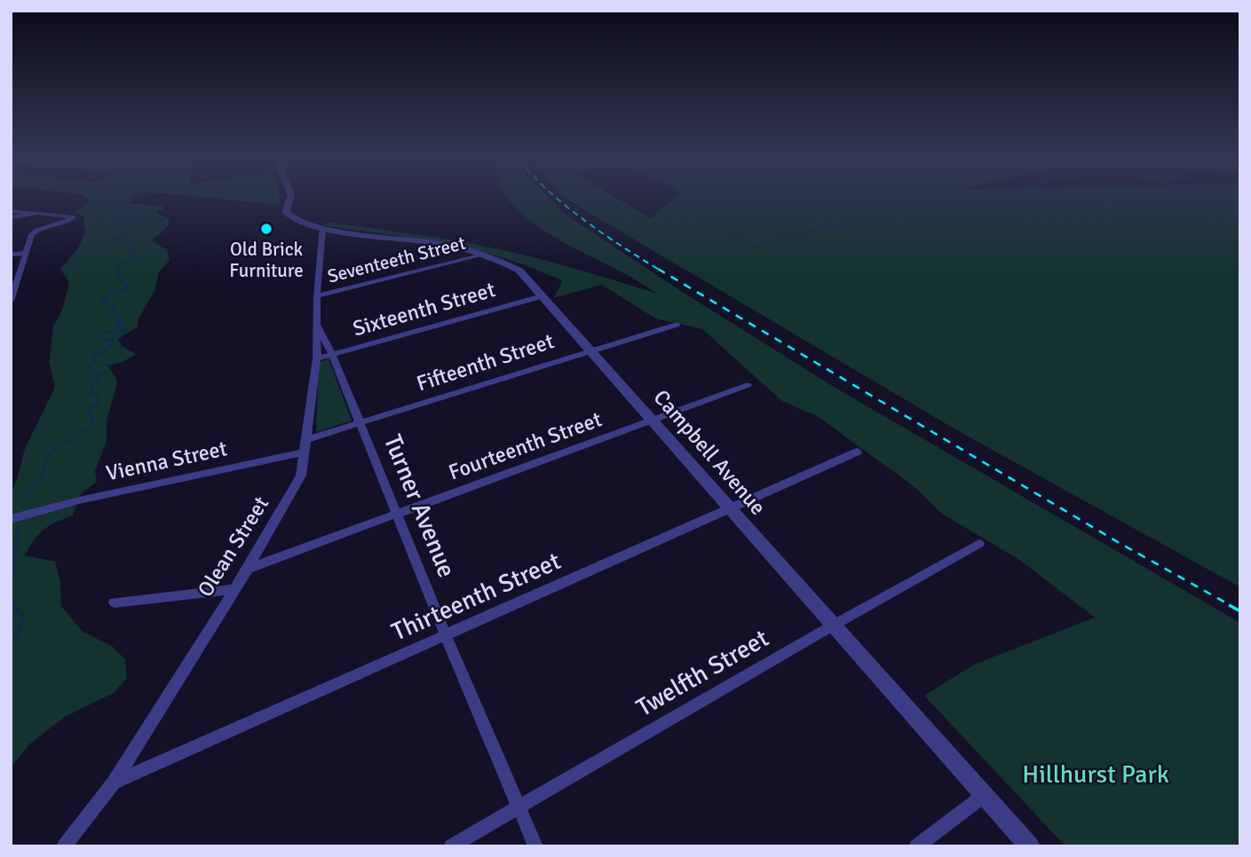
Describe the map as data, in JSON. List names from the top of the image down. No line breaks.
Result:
{"streets":{"street":["Seventeeth Street","Sixteenth Street","Fifteenth Street","Fourteenth Street","Campbell Avenue","Vienna Street","Turner Avenue","Olean Street","Thirteenth Street","Twelfth Street"]},"crossings":[["Seventeeth Street","Campbell Avenue"],["Seventeeth Street","Olean Street"],["Sixteenth Street","Campbell Avenue"],["Sixteenth Street","Turner Avenue"],["Sixteenth Street","Olean Street"],["Fifteenth Street","Campbell Avenue"],["Fifteenth Street","Turner Avenue"],["Fifteenth Street","Olean Street"],["Fourteenth Street","Campbell Avenue"],["Fourteenth Street","Turner Avenue"],["Fourteenth Street","Olean Street"],["Campbell Avenue","Olean Street"],["Campbell Avenue","Thirteenth Street"],["Campbell Avenue","Twelfth Street"],["Vienna Street","Olean Street"],["Turner Avenue","Olean Street"],["Turner Avenue","Thirteenth Street"],["Turner Avenue","Twelfth Street"],["Olean Street","Thirteenth Street"]],"parks":["Hillhurst Park"],"places":["Old Brick Furniture"]}
